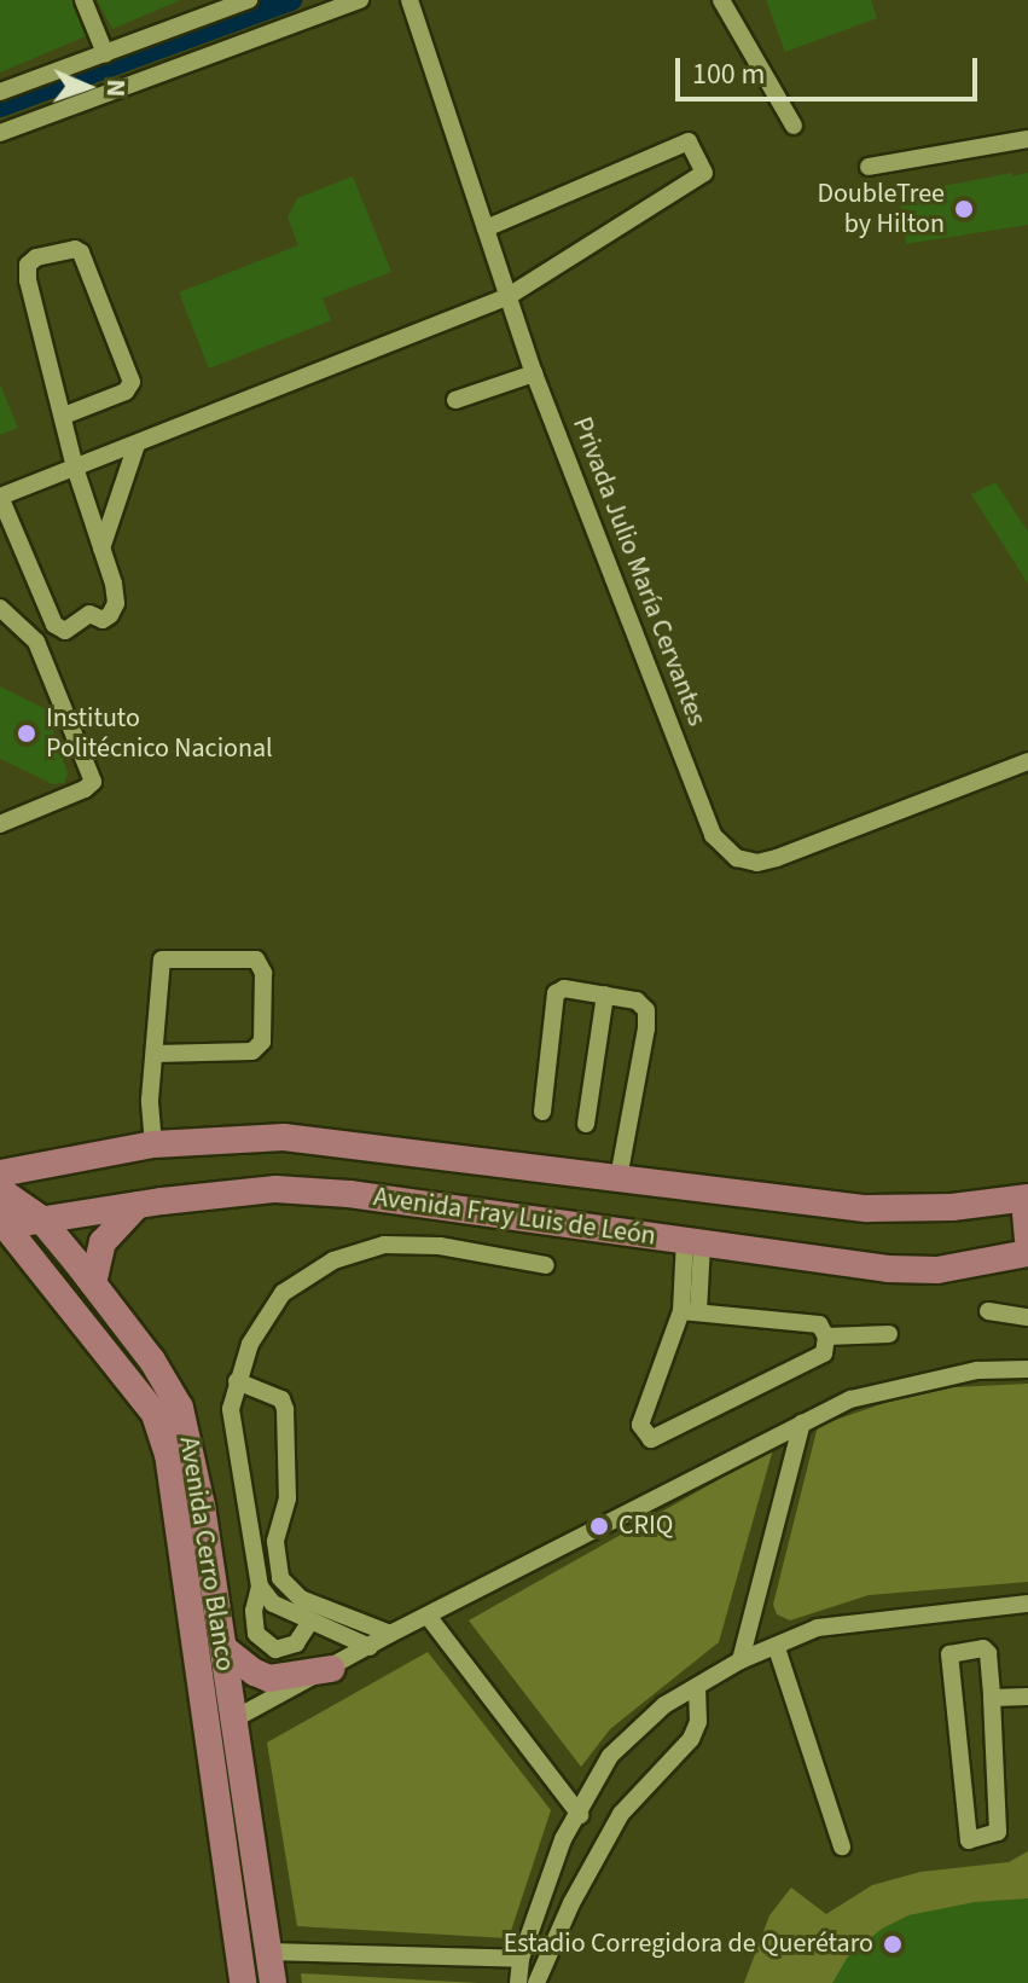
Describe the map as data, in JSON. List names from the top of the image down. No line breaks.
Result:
{"streets":{"main road":["Avenida Fray Luis de León","Avenida Cerro Blanco"],"street":["Privada Julio María Cervantes"]},"crossings":[["Avenida Fray Luis de León","Avenida Cerro Blanco"]],"places":["DoubleTree by Hilton","Instituto Politécnico Nacional","CRIQ","Estadio Corregidora de Querétaro"],"scale_bar":"100 m","north":"right"}
